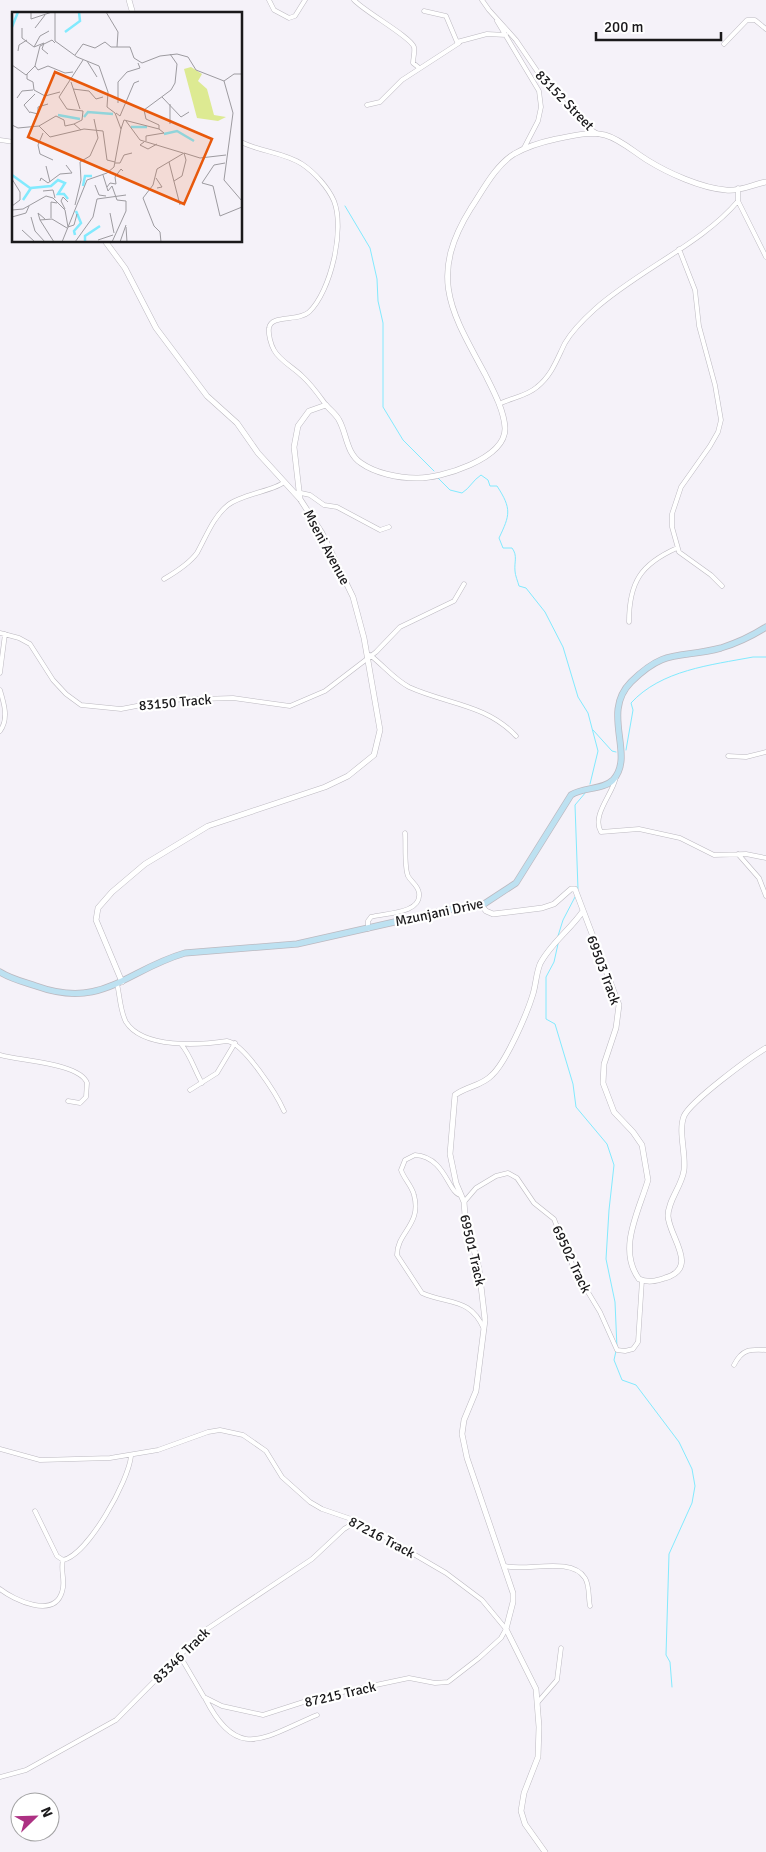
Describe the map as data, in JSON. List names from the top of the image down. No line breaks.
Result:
{"streets":{"main road":["Mzunjani Drive"],"street":["83152 Street","Mseni Avenue","83150 Track","69503 Track","69501 Track","69502 Track","87216 Track","83346 Track","87215 Track"]},"crossings":[["Mseni Avenue","83150 Track"],["Mseni Avenue","Mzunjani Drive"],["Mzunjani Drive","69503 Track"],["69503 Track","69501 Track"],["69503 Track","69502 Track"],["69501 Track","69502 Track"],["69501 Track","87216 Track"],["69501 Track","87215 Track"],["87216 Track","83346 Track"],["87216 Track","87215 Track"]],"scale_bar":"200 m","north":"top right"}
